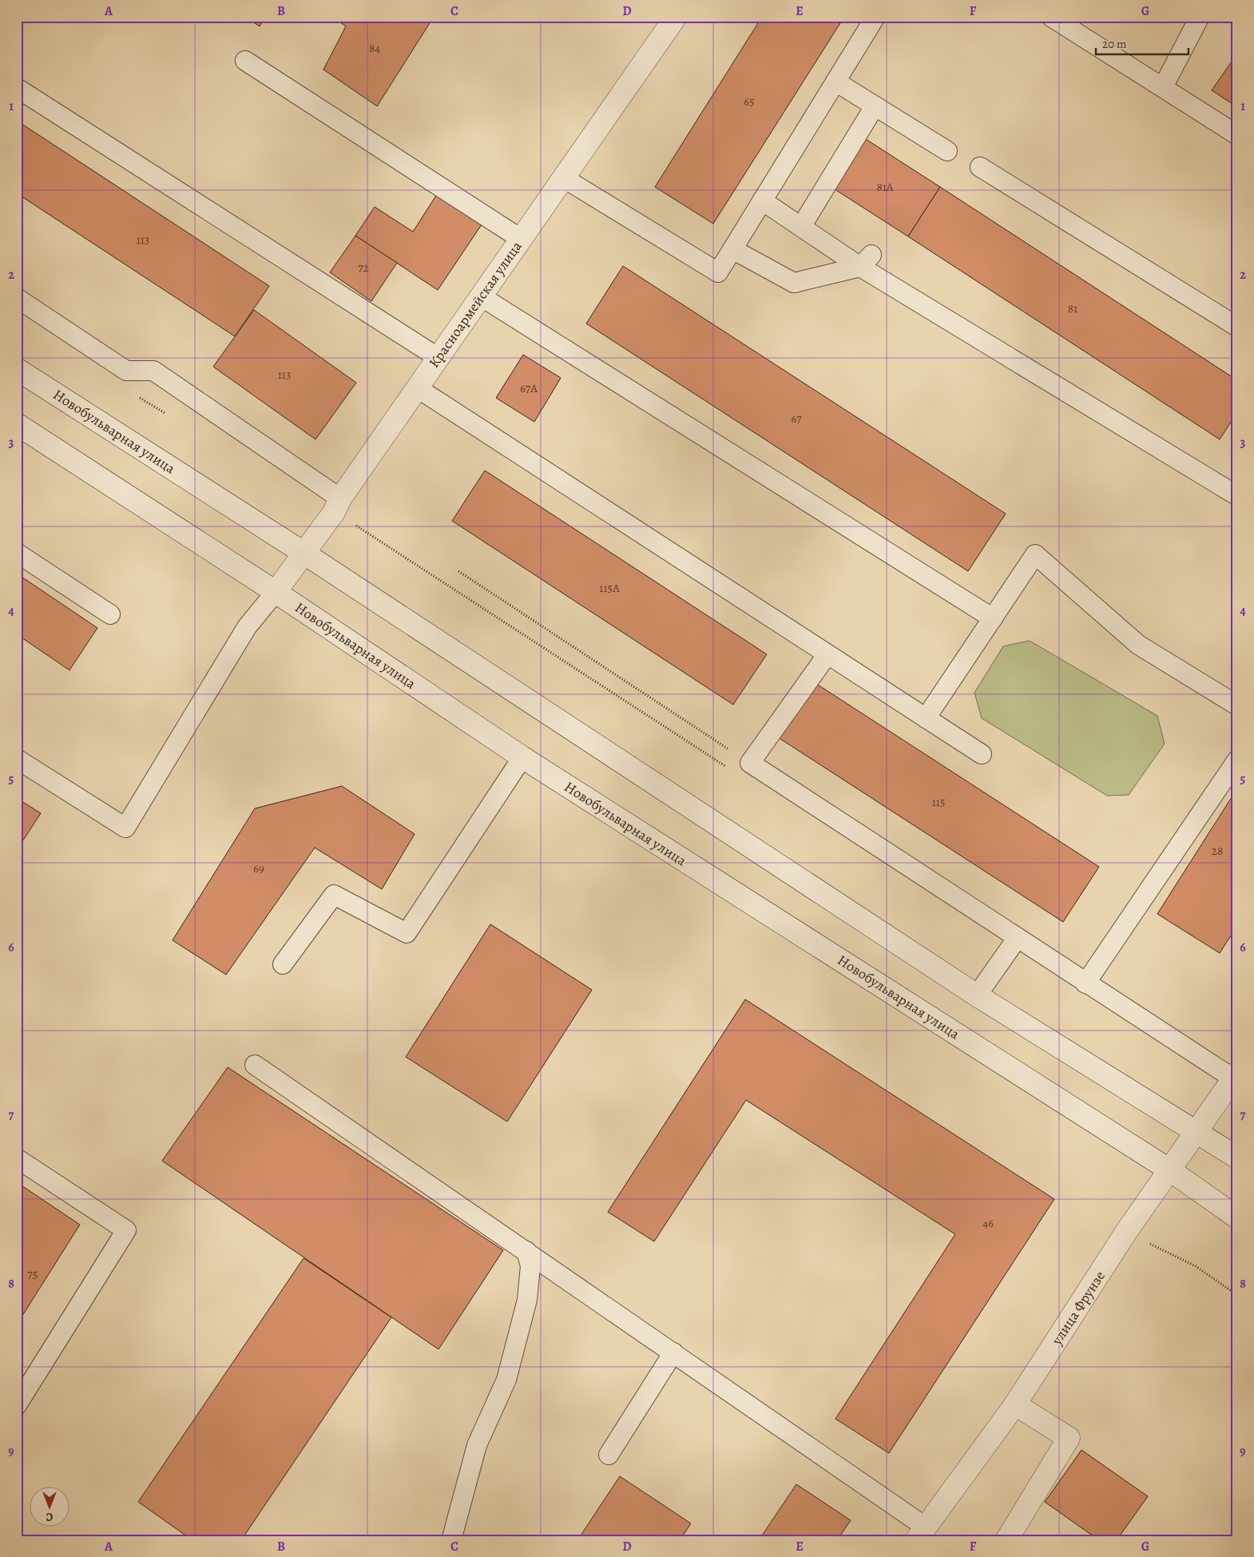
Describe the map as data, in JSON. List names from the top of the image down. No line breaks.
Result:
{"streets":{"main road":["Красноармейская улица","Новобульварная улица","улица Фрунзе"]},"crossings":[["Красноармейская улица","Новобульварная улица"],["Новобульварная улица","улица Фрунзе"]],"house_numbers":["84","65","81А","113","72","81","113","67А","67","115А","115","28","69","46","75"],"scale_bar":"20 m","north":"bottom","grid":{"columns":["A","B","C","D","E","F","G"],"rows":["1","2","3","4","5","6","7","8","9"]}}
